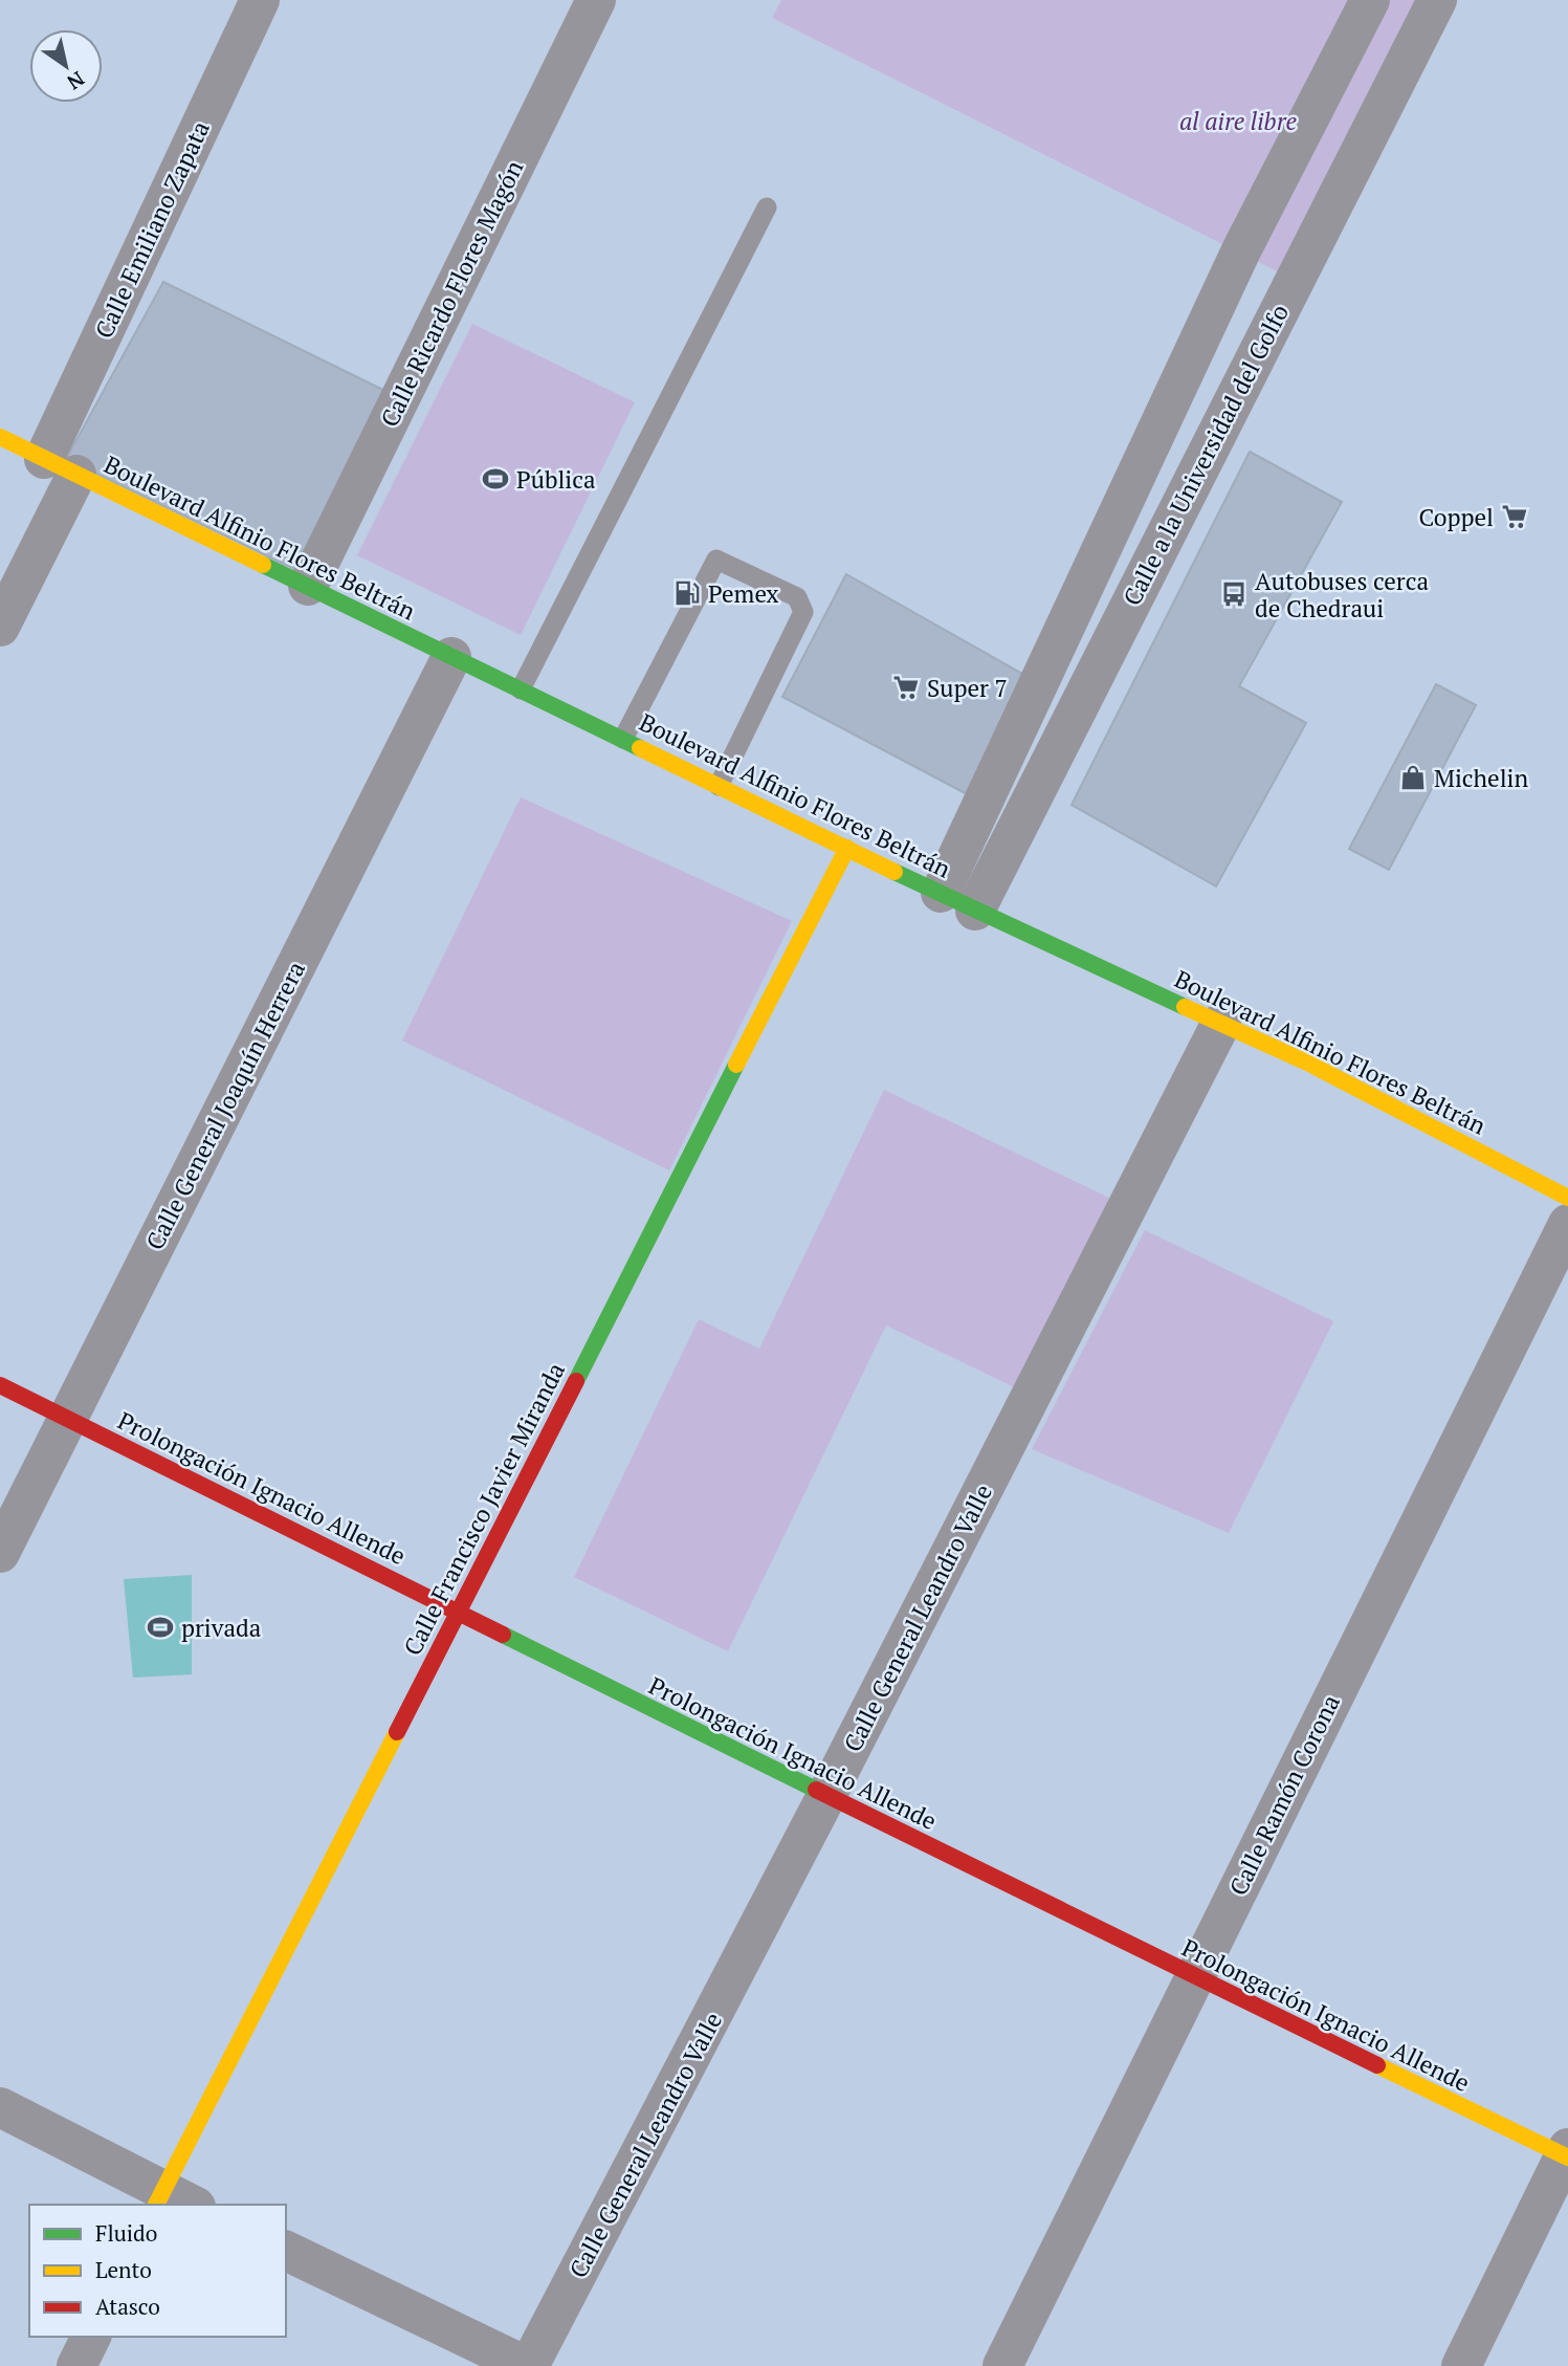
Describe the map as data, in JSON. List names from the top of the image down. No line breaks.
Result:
{"streets":{"street":["Calle Emiliano Zapata","Calle Ricardo Flores Magón","Calle a la Universidad del Golfo","Boulevard Alfinio Flores Beltrán","Calle General Joaquín Herrera","Prolongación Ignacio Allende","Calle Francisco Javier Miranda","Calle General Leandro Valle","Calle Ramón Corona"]},"crossings":[["Calle Emiliano Zapata","Boulevard Alfinio Flores Beltrán"],["Calle Ricardo Flores Magón","Boulevard Alfinio Flores Beltrán"],["Calle a la Universidad del Golfo","Boulevard Alfinio Flores Beltrán"],["Boulevard Alfinio Flores Beltrán","Calle General Joaquín Herrera"],["Boulevard Alfinio Flores Beltrán","Calle Francisco Javier Miranda"],["Boulevard Alfinio Flores Beltrán","Calle General Leandro Valle"],["Calle General Joaquín Herrera","Prolongación Ignacio Allende"],["Prolongación Ignacio Allende","Calle Francisco Javier Miranda"],["Prolongación Ignacio Allende","Calle General Leandro Valle"],["Prolongación Ignacio Allende","Calle Ramón Corona"]],"parks":["al aire libre"],"places":{"sports":["Pública","privada"],"supermarket":["Coppel","Super 7"],"fuel station":["Pemex"],"bus stop":["Autobuses cerca de Chedraui"],"shop":["Michelin"]},"legend":["Fluido","Lento","Atasco"],"north":"bottom right"}
